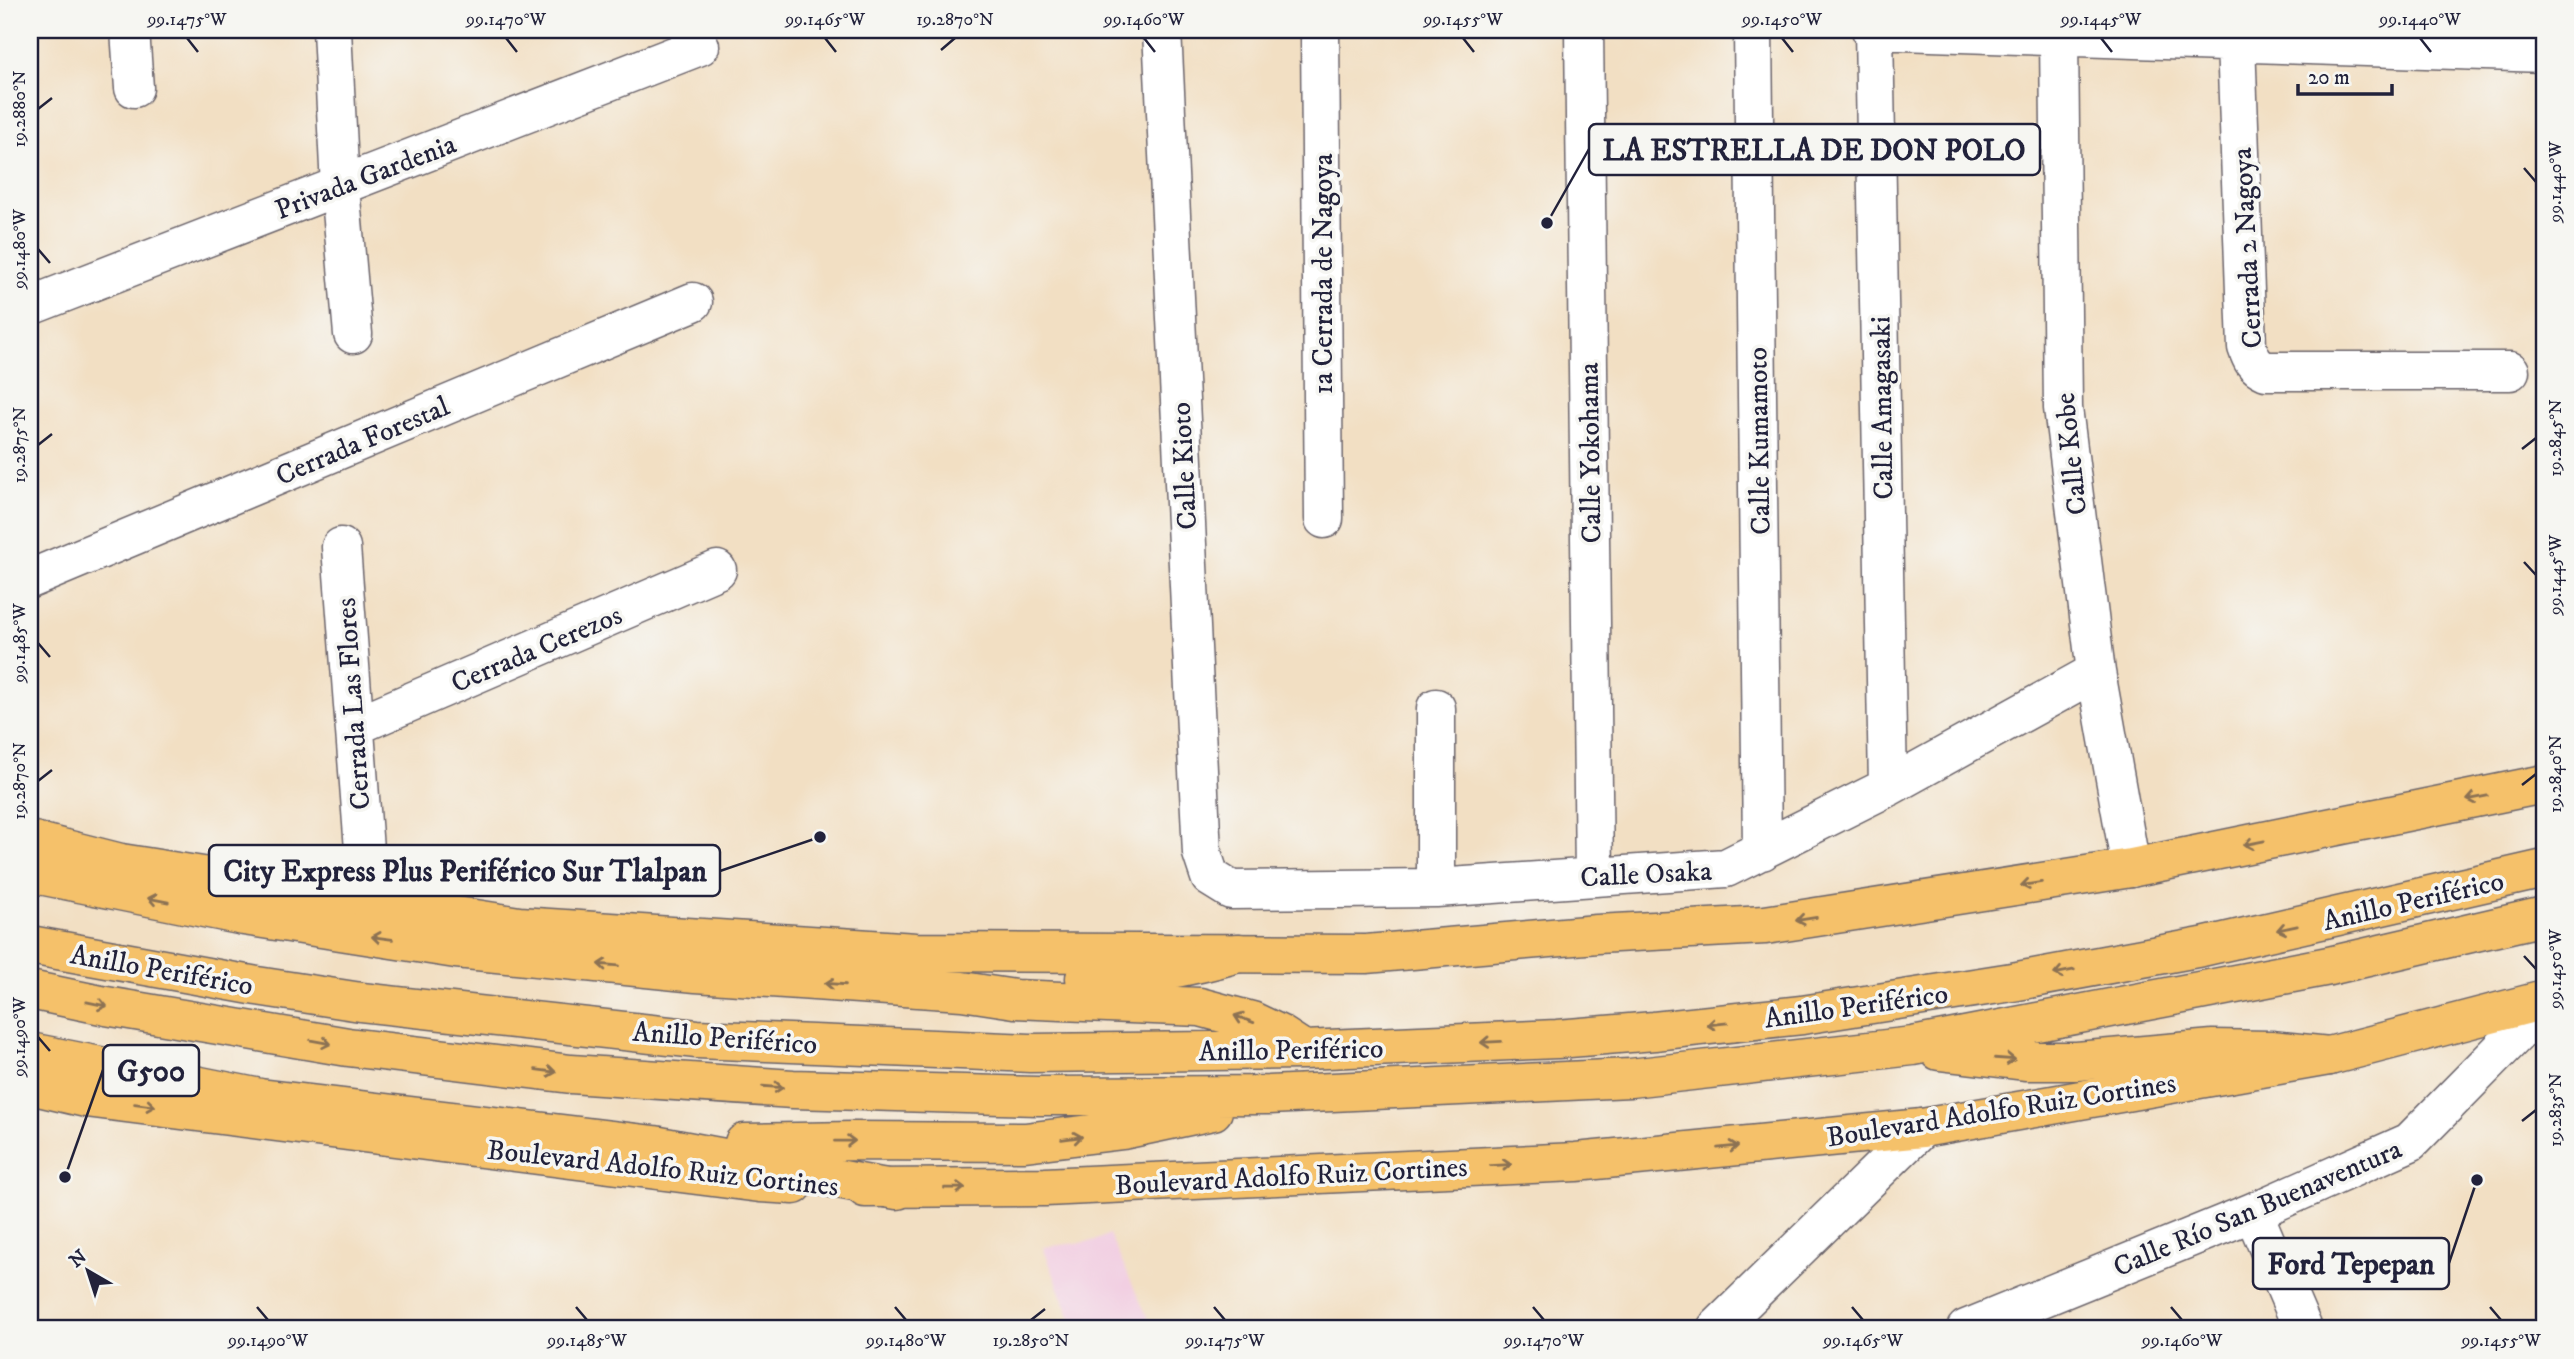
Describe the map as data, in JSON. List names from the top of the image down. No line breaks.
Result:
{"streets":{"main road":["Anillo Periférico","Boulevard Adolfo Ruiz Cortines"],"street":["Privada Gardenia","Cerrada 2 Nagoya","1a Cerrada de Nagoya","Calle Amagasaki","Cerrada Forestal","Calle Kumamoto","Calle Yokohama","Calle Kobe","Calle Kioto","Cerrada Cerezos","Cerrada Las Flores","Calle Osaka","Calle Río San Buenaventura"]},"crossings":[["Calle Amagasaki","Calle Osaka"],["Calle Kumamoto","Calle Osaka"],["Calle Yokohama","Calle Osaka"],["Calle Kobe","Calle Osaka"],["Calle Kioto","Calle Osaka"],["Cerrada Cerezos","Cerrada Las Flores"]],"places":["LA ESTRELLA DE DON POLO","City Express Plus Periférico Sur Tlalpan","G500","Ford Tepepan"],"scale_bar":"20 m","north":"top left","coordinates":["99.1475°W","99.1470°W","99.1465°W","19.2870°N","99.1460°W","99.1455°W","99.1450°W","99.1445°W","99.1440°W","19.2880°N","99.1480°W","19.2845°N","19.2875°N","99.1485°W","19.2840°N","99.1490°W","19.2835°N","19.2850°N"]}
